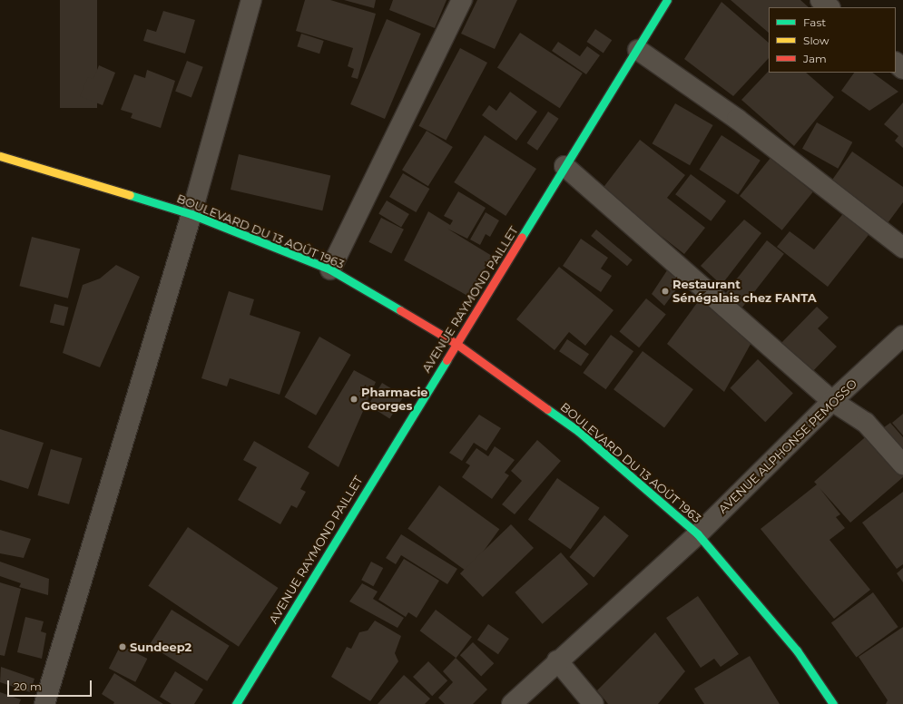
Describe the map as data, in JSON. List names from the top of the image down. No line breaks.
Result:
{"streets":{"street":["BOULEVARD DU 13 AOÛT 1963","AVENUE RAYMOND PAILLET","AVENUE ALPHONSE PEMOSSO"]},"crossings":[["BOULEVARD DU 13 AOÛT 1963","AVENUE RAYMOND PAILLET"],["BOULEVARD DU 13 AOÛT 1963","AVENUE ALPHONSE PEMOSSO"]],"places":["Restaurant Sénégalais chez FANTA","Pharmacie Georges","Sundeep2"],"legend":["Fast","Slow","Jam"],"scale_bar":"20 m"}
